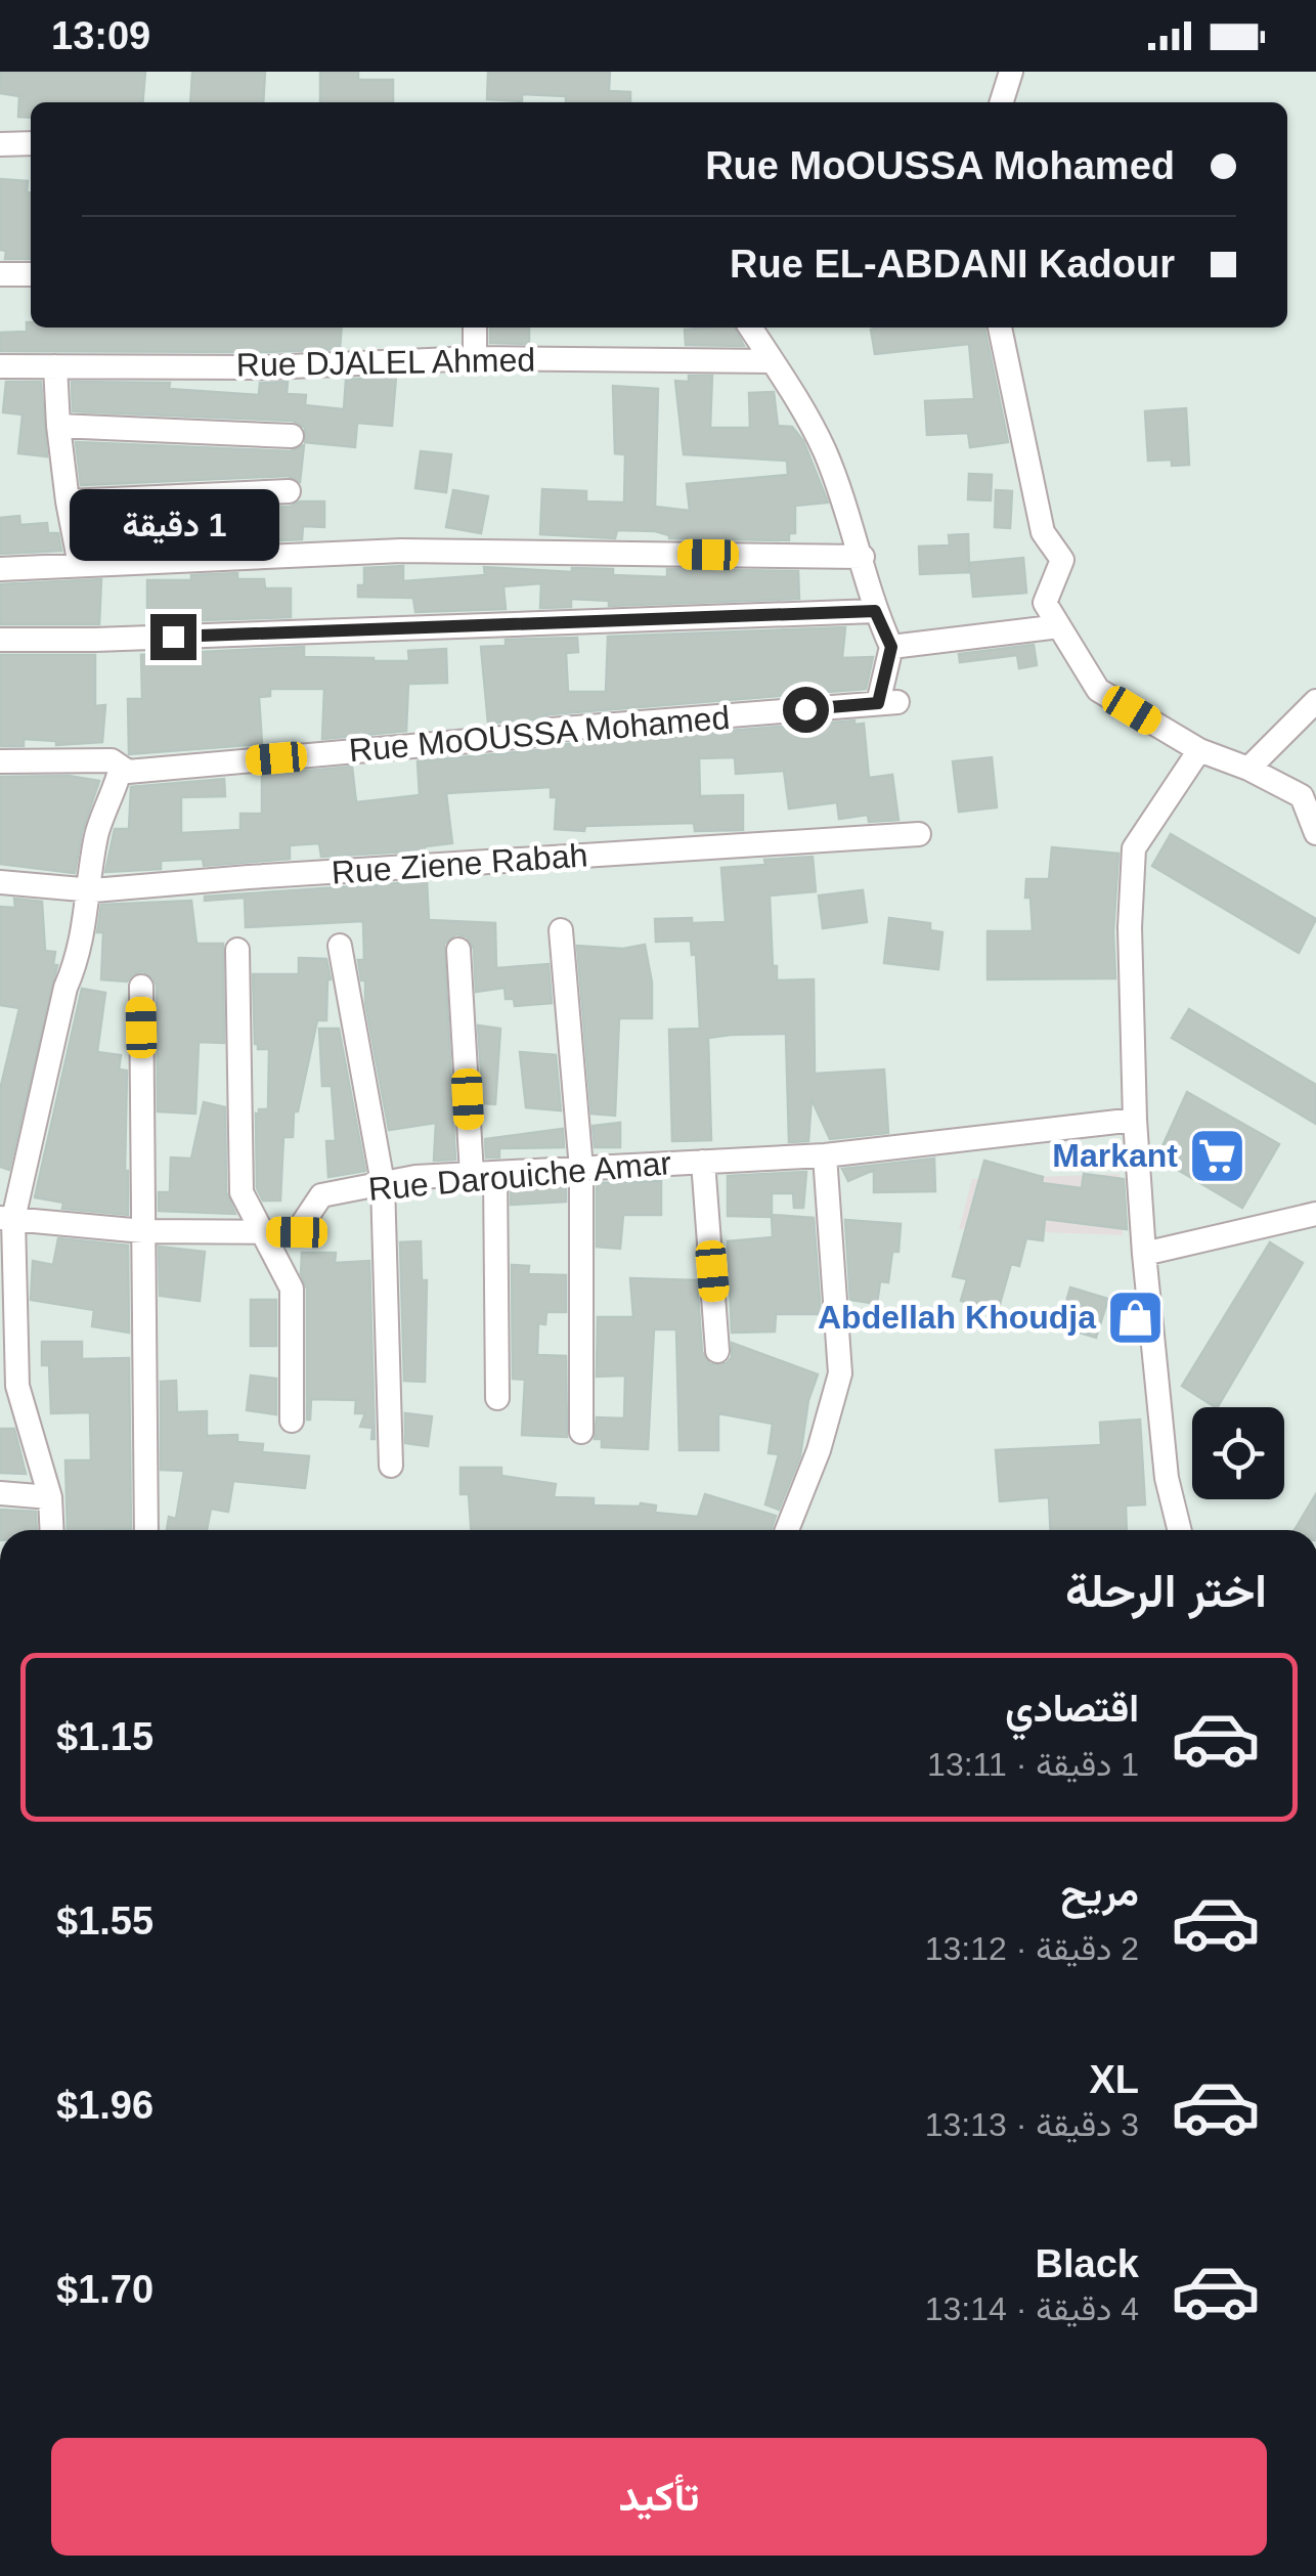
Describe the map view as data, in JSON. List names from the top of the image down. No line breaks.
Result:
{"streets":{"street":["Rue DJALEL Ahmed","Rue MoOUSSA Mohamed","Rue Ziene Rabah","Rue Darouiche Amar"]},"places":{"supermarket":["Markant"],"shop":["Abdellah Khoudja"]},"page":{"status":"13:09","banner":["Rue MoOUSSA Mohamed","Rue EL-ABDANI Kadour"],"bubble":"1 دقيقة","heading":"اختر الرحلة","list":[{"name":"اقتصادي","note":"1 دقيقة · 13:11","value":"$1.15"},{"name":"مريح","note":"2 دقيقة · 13:12","value":"$1.55"},{"name":"XL","note":"3 دقيقة · 13:13","value":"$1.96"},{"name":"Black","note":"4 دقيقة · 13:14","value":"$1.70"}],"buttons":"تأكيد"}}
